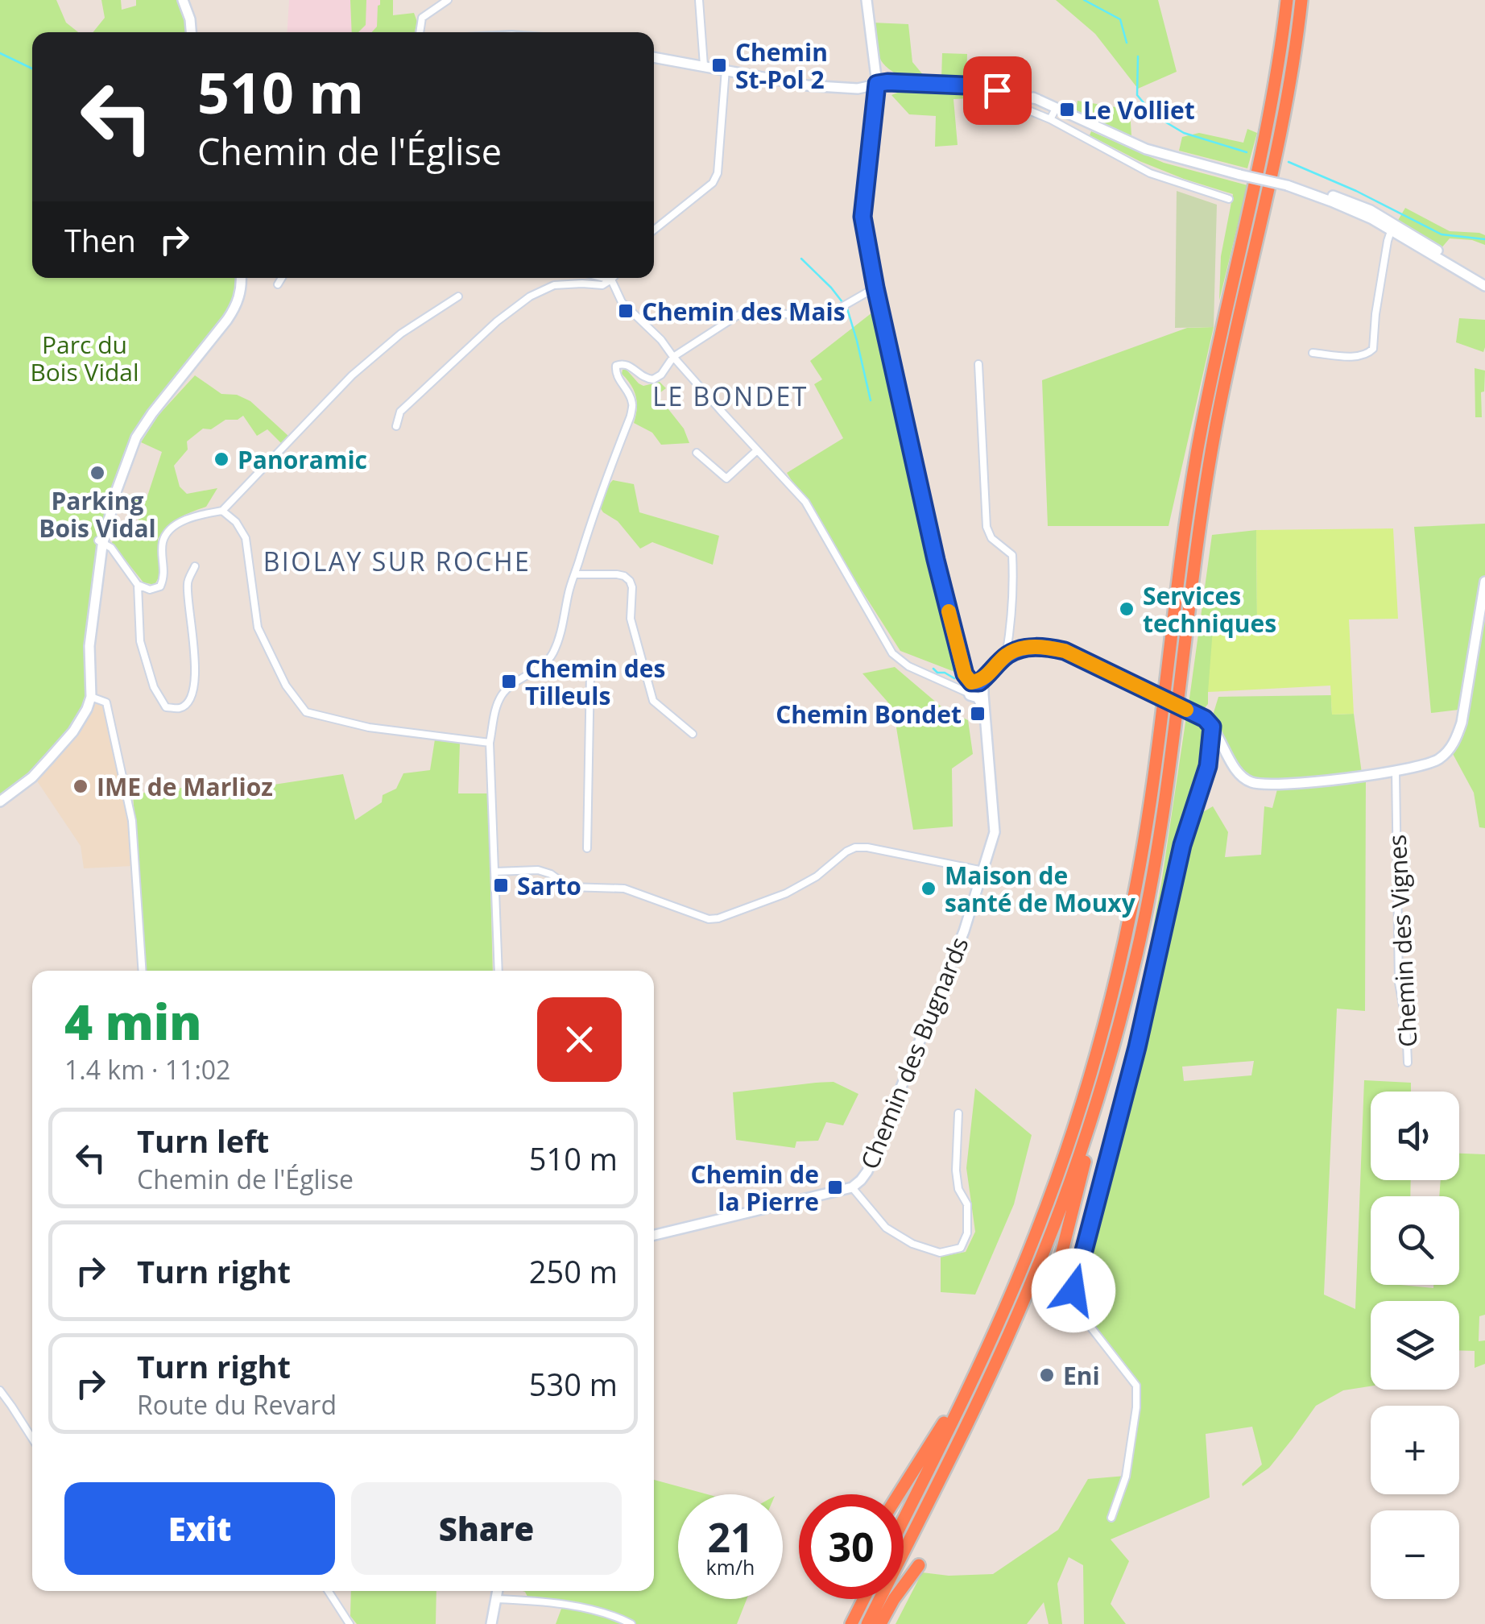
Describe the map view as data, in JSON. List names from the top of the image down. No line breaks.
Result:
{"streets":{"street":["Chemin des Vignes","Chemin des Bugnards"]},"districts":["LE BONDET","BIOLAY SUR ROCHE"],"parks":["Parc du Bois Vidal"],"places":{"transit":["Chemin St-Pol 2","Le Volliet","Chemin des Mais","Chemin des Tilleuls","Chemin Bondet","Sarto","Chemin de la Pierre"],"other":["Panoramic","Parking Bois Vidal","Services techniques","IME de Marlioz","Maison de santé de Mouxy","Eni"]},"page":{"turn":["510 m","Chemin de l'Église"],"then":"Then","heading":["4 min","1.4 km · 11:02"],"map_buttons":["+","−"],"list":[{"name":"Turn left","note":"Chemin de l'Église","value":"510 m"},{"name":"Turn right","value":"250 m"},{"name":"Turn right","note":"Route du Revard","value":"530 m"}],"buttons":["Exit","Share"],"speed":"21 km/h","limit":"30"}}
